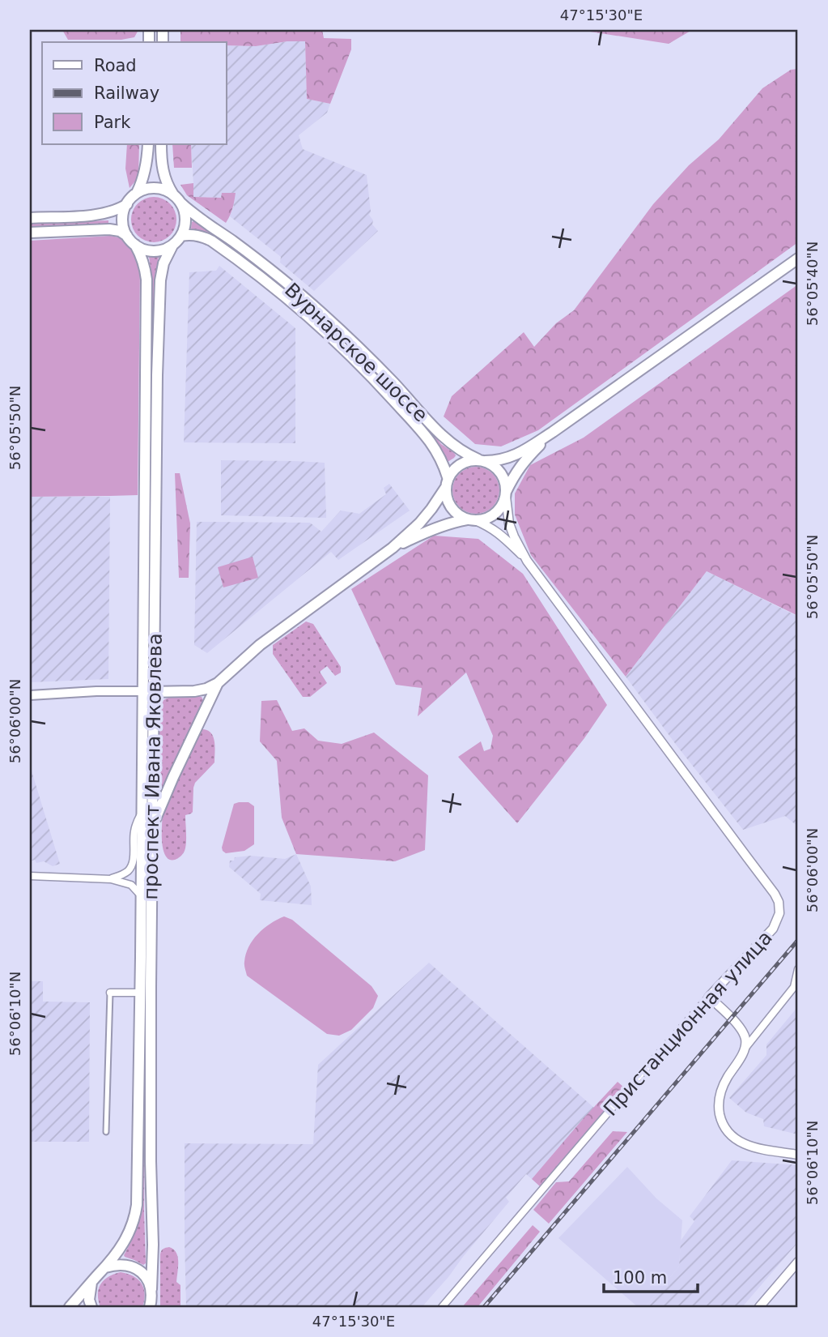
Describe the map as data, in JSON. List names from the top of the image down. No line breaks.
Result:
{"streets":{"main road":["Вурнарское шоссе","проспект Ивана Яковлева"],"street":["Пристанционная улица"]},"crossings":[["Вурнарское шоссе","проспект Ивана Яковлева"],["Вурнарское шоссе","Пристанционная улица"]],"legend":["Road","Railway","Park"],"scale_bar":"100 m","coordinates":["47°15'30\"E","56°05'40\"N","56°05'50\"N","56°06'00\"N","56°06'10\"N"]}
